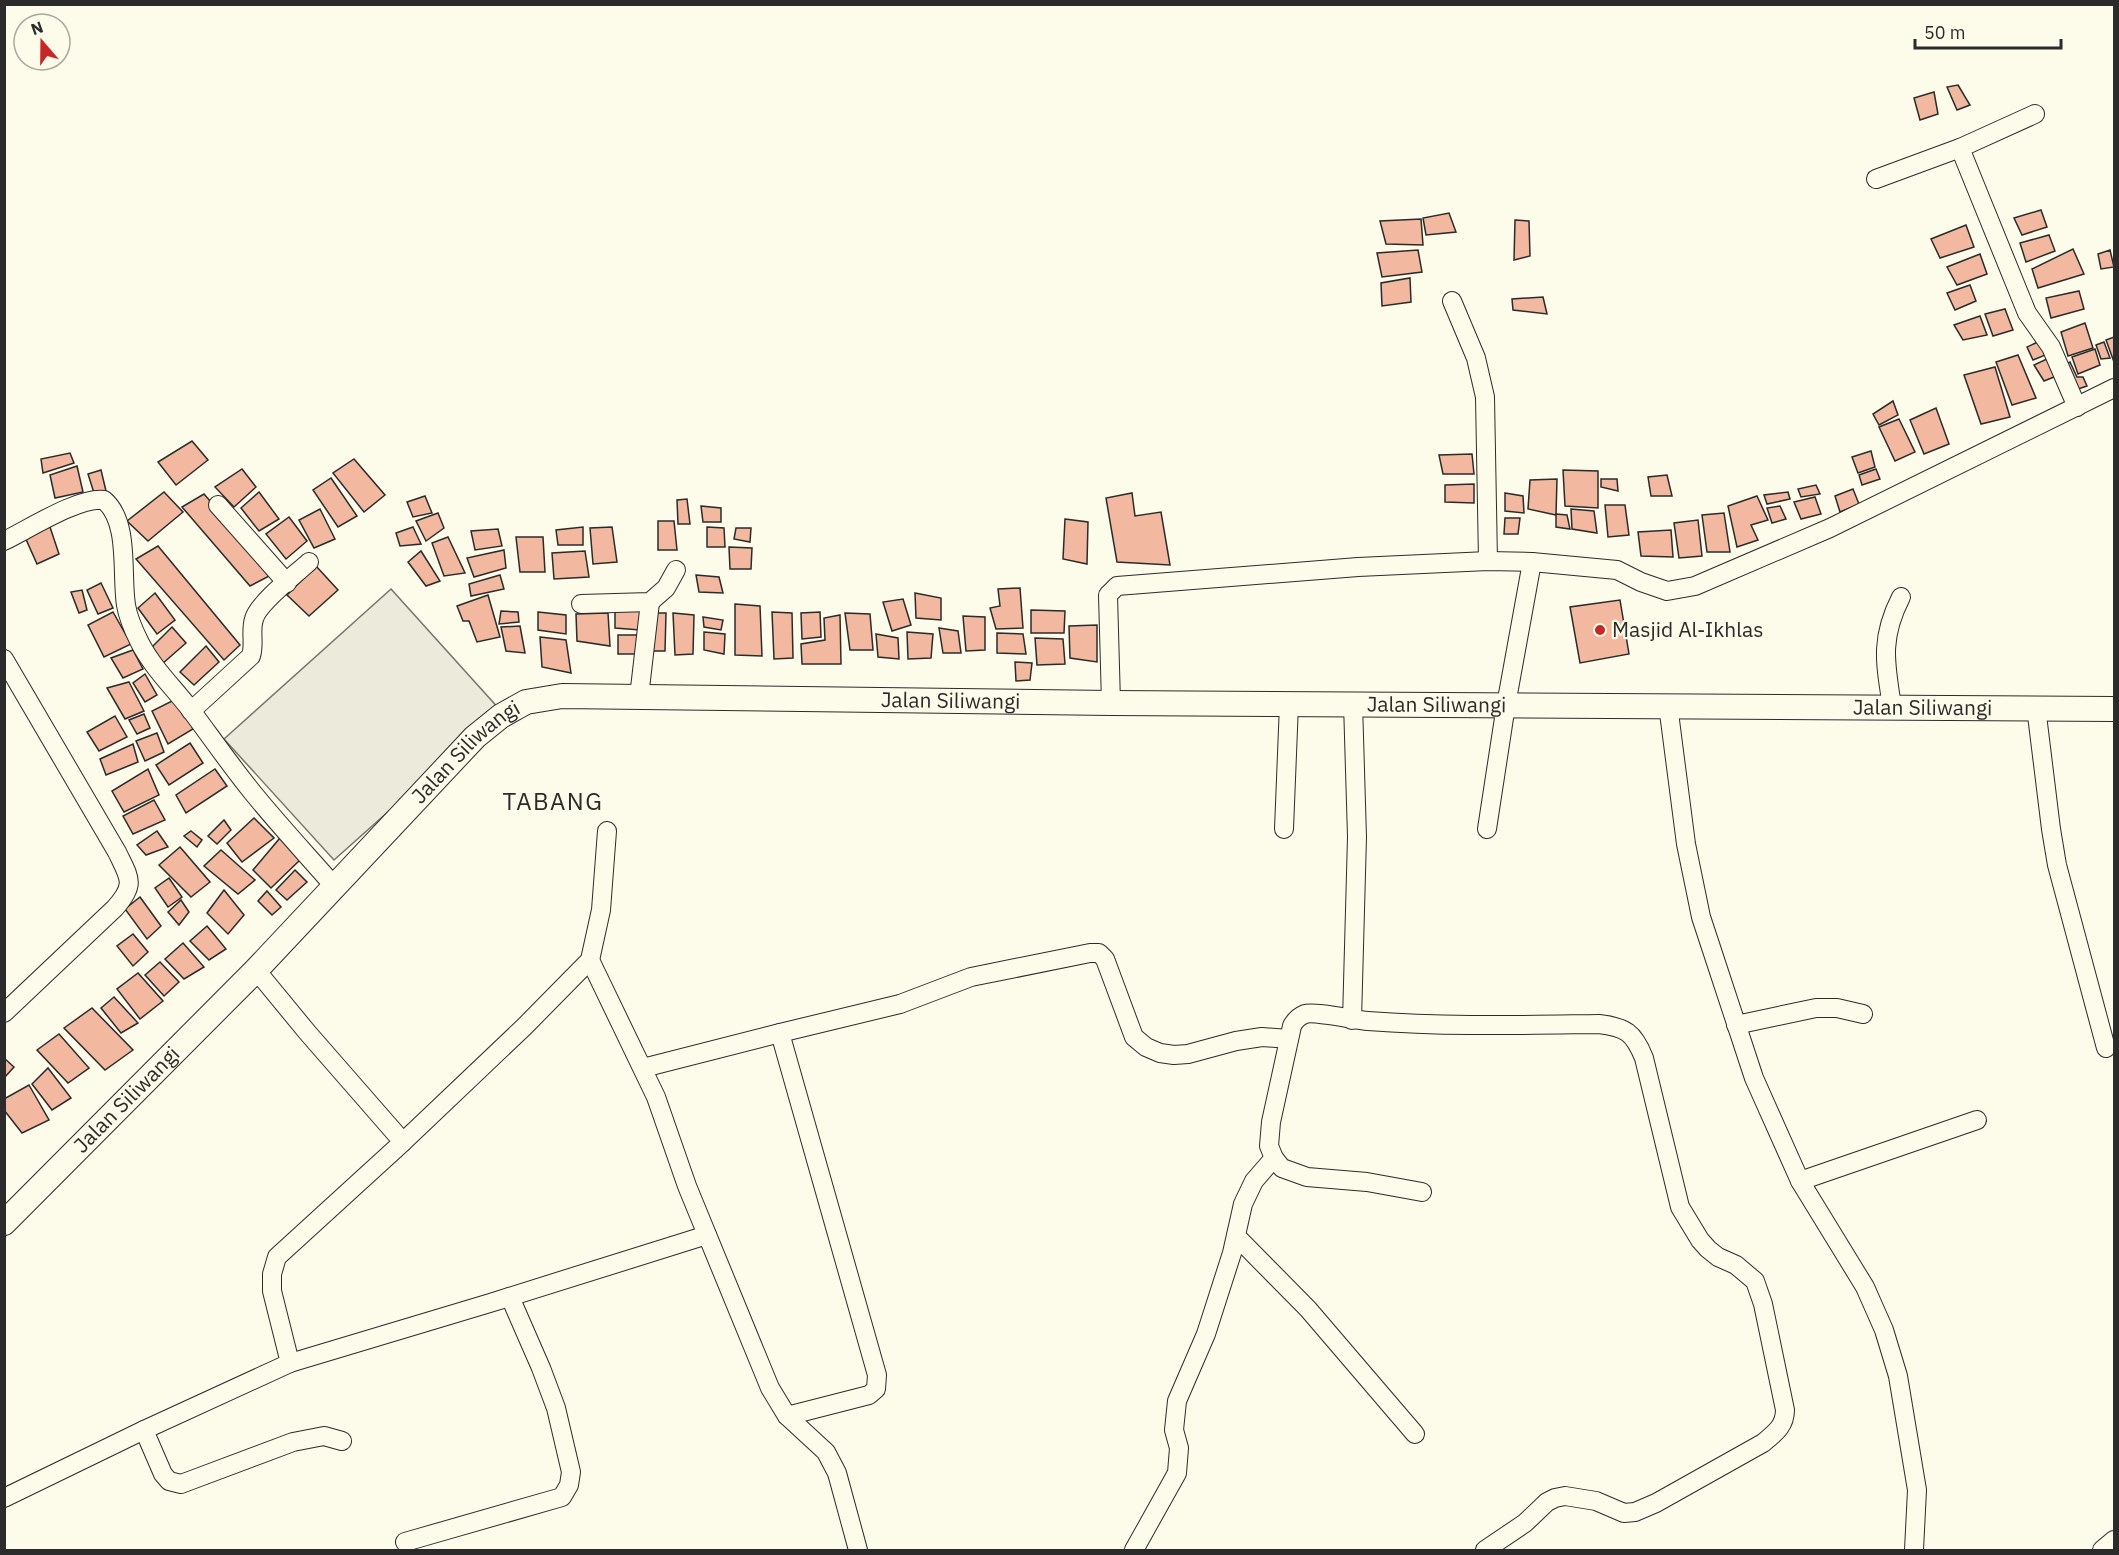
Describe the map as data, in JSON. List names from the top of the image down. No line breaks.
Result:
{"streets":{"main road":["Jalan Siliwangi"]},"districts":["TABANG"],"places":["Masjid Al-Ikhlas"],"scale_bar":"50 m","north":"top"}
